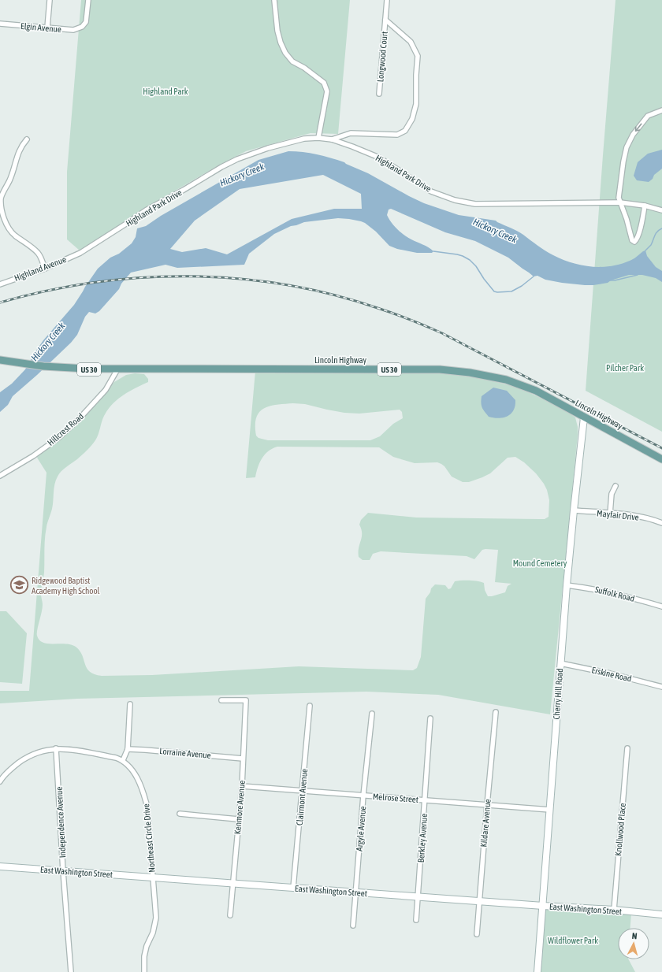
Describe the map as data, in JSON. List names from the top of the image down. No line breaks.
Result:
{"streets":{"main road":["Lincoln Highway","US 30"],"street":["Elgin Avenue","Longwood Court","Highland Park Drive","Highland Avenue","Hillcrest Road","Mayfair Drive","Suffolk Road","Erskine Road","Cherry Hill Road","Lorraine Avenue","Clairmont Avenue","Melrose Street","Kenmore Avenue","Independence Avenue","Kildare Avenue","Argyle Avenue","Knollwood Place","Northeast Circle Drive","Berkley Avenue","East Washington Street"]},"crossings":[["Highland Park Drive","Highland Avenue"],["Lincoln Highway","Hillcrest Road"],["Lincoln Highway","Cherry Hill Road"],["Mayfair Drive","Cherry Hill Road"],["Suffolk Road","Cherry Hill Road"],["Erskine Road","Cherry Hill Road"],["Cherry Hill Road","Melrose Street"],["Cherry Hill Road","East Washington Street"],["Lorraine Avenue","Kenmore Avenue"],["Clairmont Avenue","Melrose Street"],["Clairmont Avenue","East Washington Street"],["Melrose Street","Kenmore Avenue"],["Melrose Street","Kildare Avenue"],["Melrose Street","Argyle Avenue"],["Melrose Street","Berkley Avenue"],["Kenmore Avenue","East Washington Street"],["Independence Avenue","East Washington Street"],["Kildare Avenue","East Washington Street"],["Argyle Avenue","East Washington Street"],["Knollwood Place","East Washington Street"],["Northeast Circle Drive","East Washington Street"],["Berkley Avenue","East Washington Street"]],"water":["Hickory Creek"],"parks":["Highland Park","Pilcher Park","Mound Cemetery","Wildflower Park"],"places":{"school or university":["Ridgewood Baptist Academy High School"]},"north":"top"}
